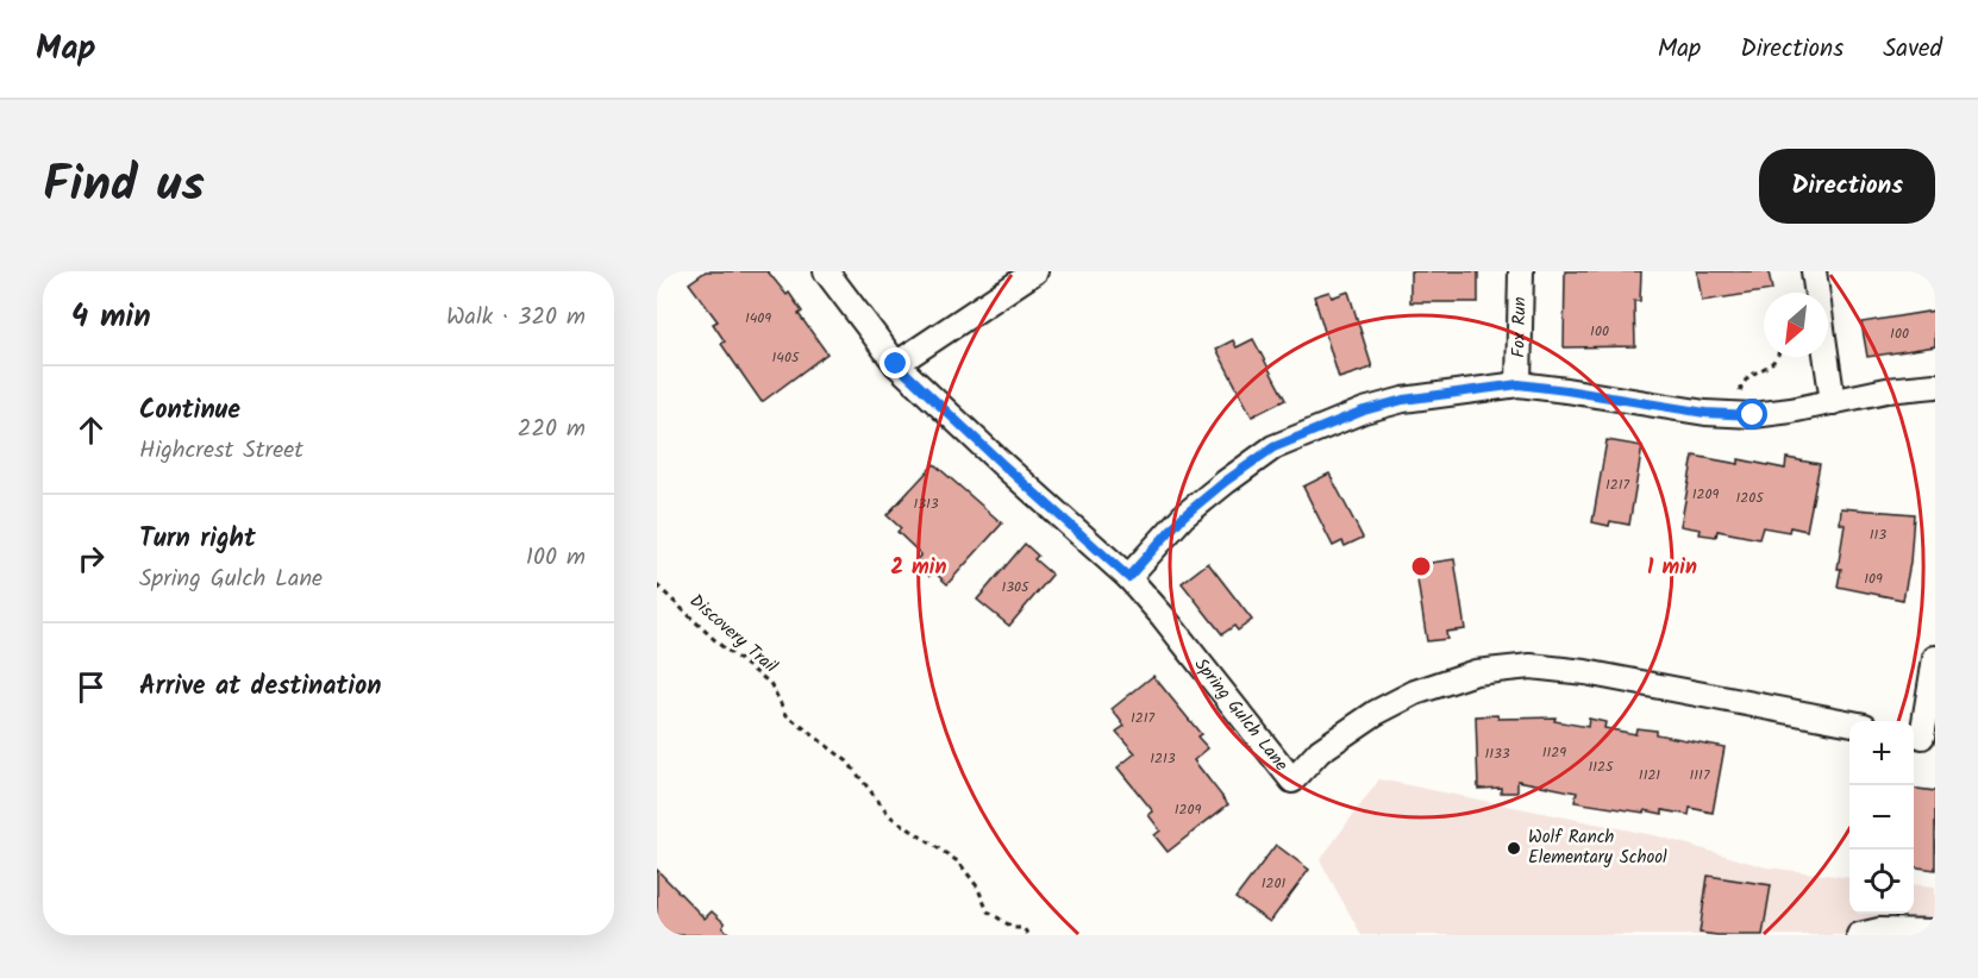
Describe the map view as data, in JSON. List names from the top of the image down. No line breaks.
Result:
{"streets":{"street":["Fox Run","Spring Gulch Lane"],"path":["Discovery Trail"]},"places":["Wolf Ranch Elementary School"],"house_numbers":["1409","100","100","1405","1217","1209","1205","1313","113","109","1305","1217","1129","1133","1213","1125","1121","1117","1209","1201"],"north":"bottom left","page":{"header":"Map","nav":["Map","Directions","Saved"],"title":"Find us","buttons":"Directions","heading":["4 min","Walk · 320 m"],"list":[["Continue","Highcrest Street","220 m"],["Turn right","Spring Gulch Lane","100 m"],"Arrive at destination"],"map_buttons":["+","−"]},"rings":["1 min","2 min"]}
